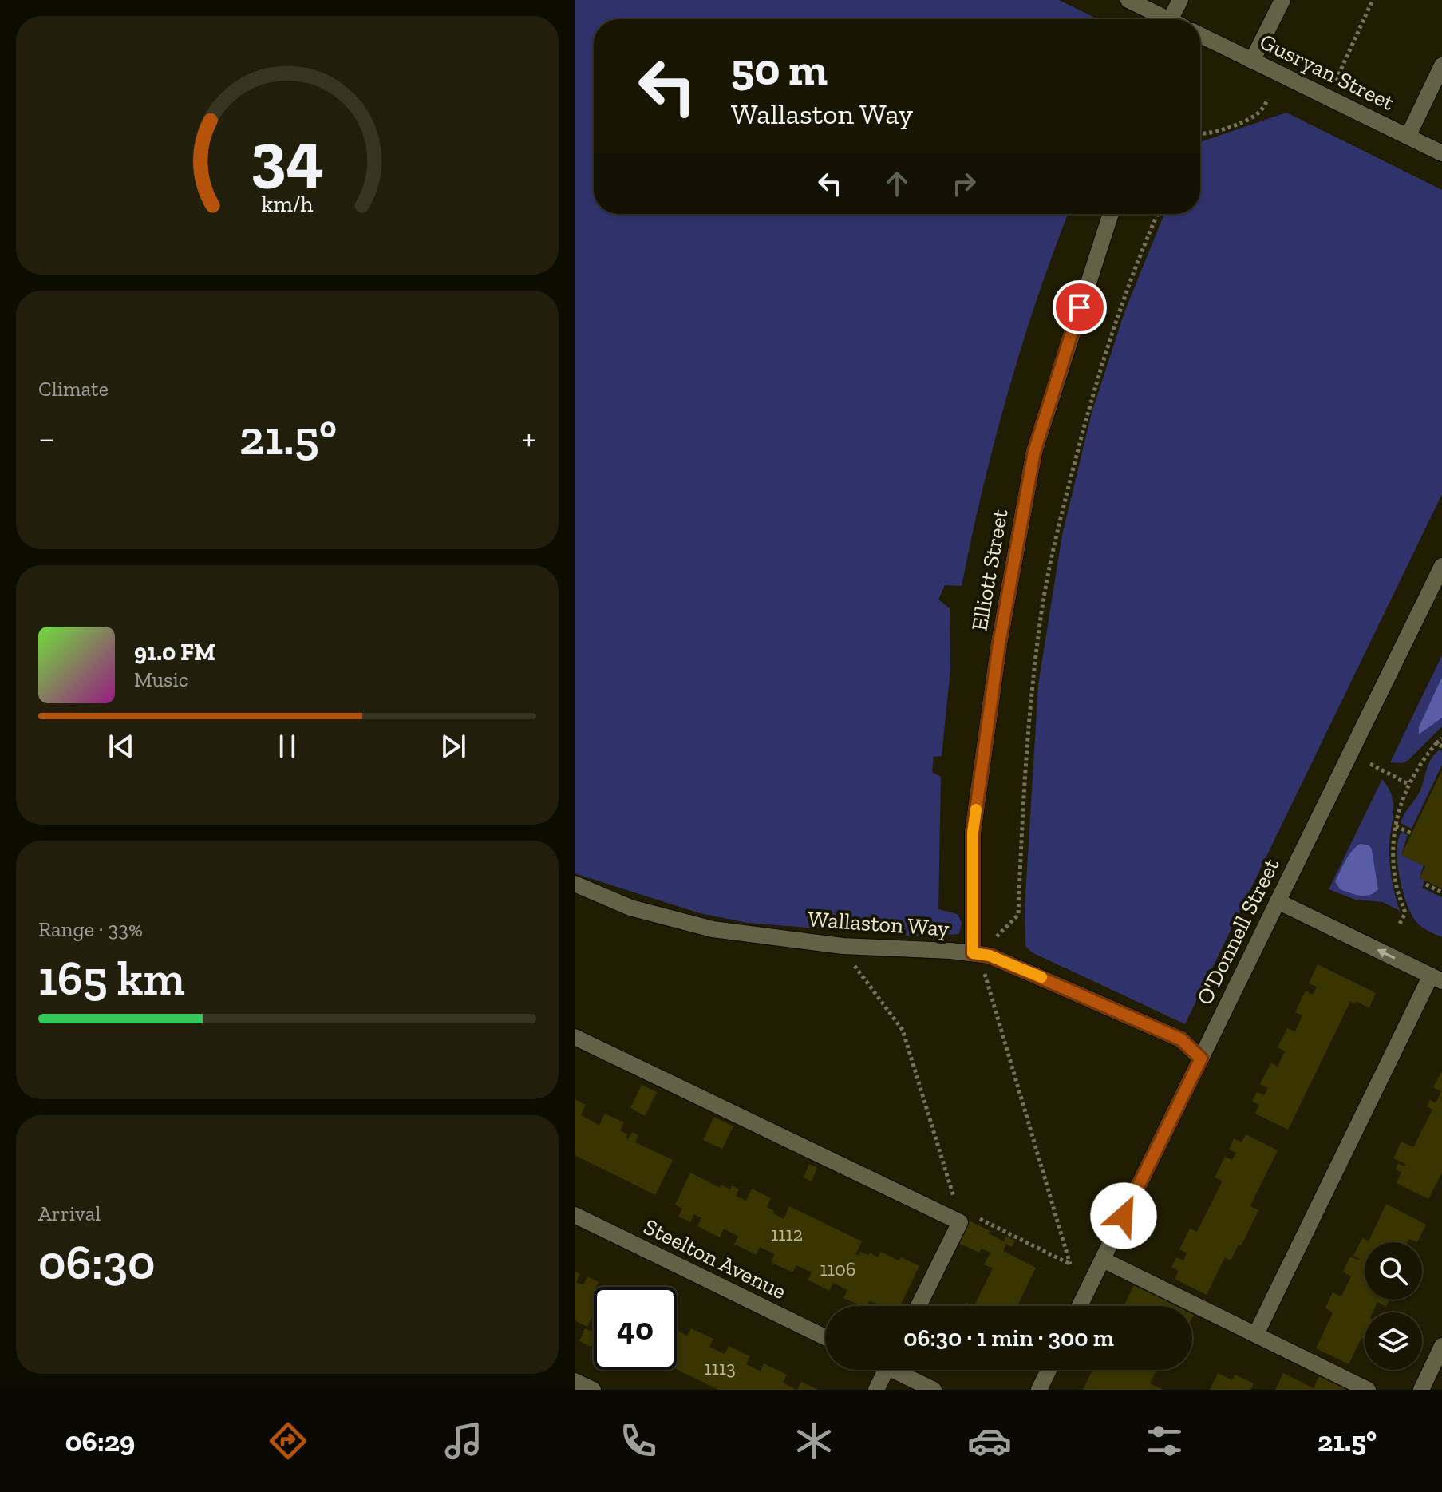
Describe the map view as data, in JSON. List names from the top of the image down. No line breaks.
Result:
{"streets":{"street":["Gusryan Street","Elliott Street","Wallaston Way","O'Donnell Street","Steelton Avenue"]},"crossings":[["Elliott Street","Wallaston Way"],["Wallaston Way","O'Donnell Street"]],"house_numbers":["1112","1106","1113"],"page":{"turn":["50 m","Wallaston Way"],"tile":["Climate",["Range · 33%","165 km"],["Arrival","06:30"]],"heat":["−","21.5°","+"],"song":["91.0 FM","Music"],"limit":"40","trip":"06:30 · 1 min · 300 m","tabs":["06:29","21.5°"],"gauge":["34","km/h"]}}
